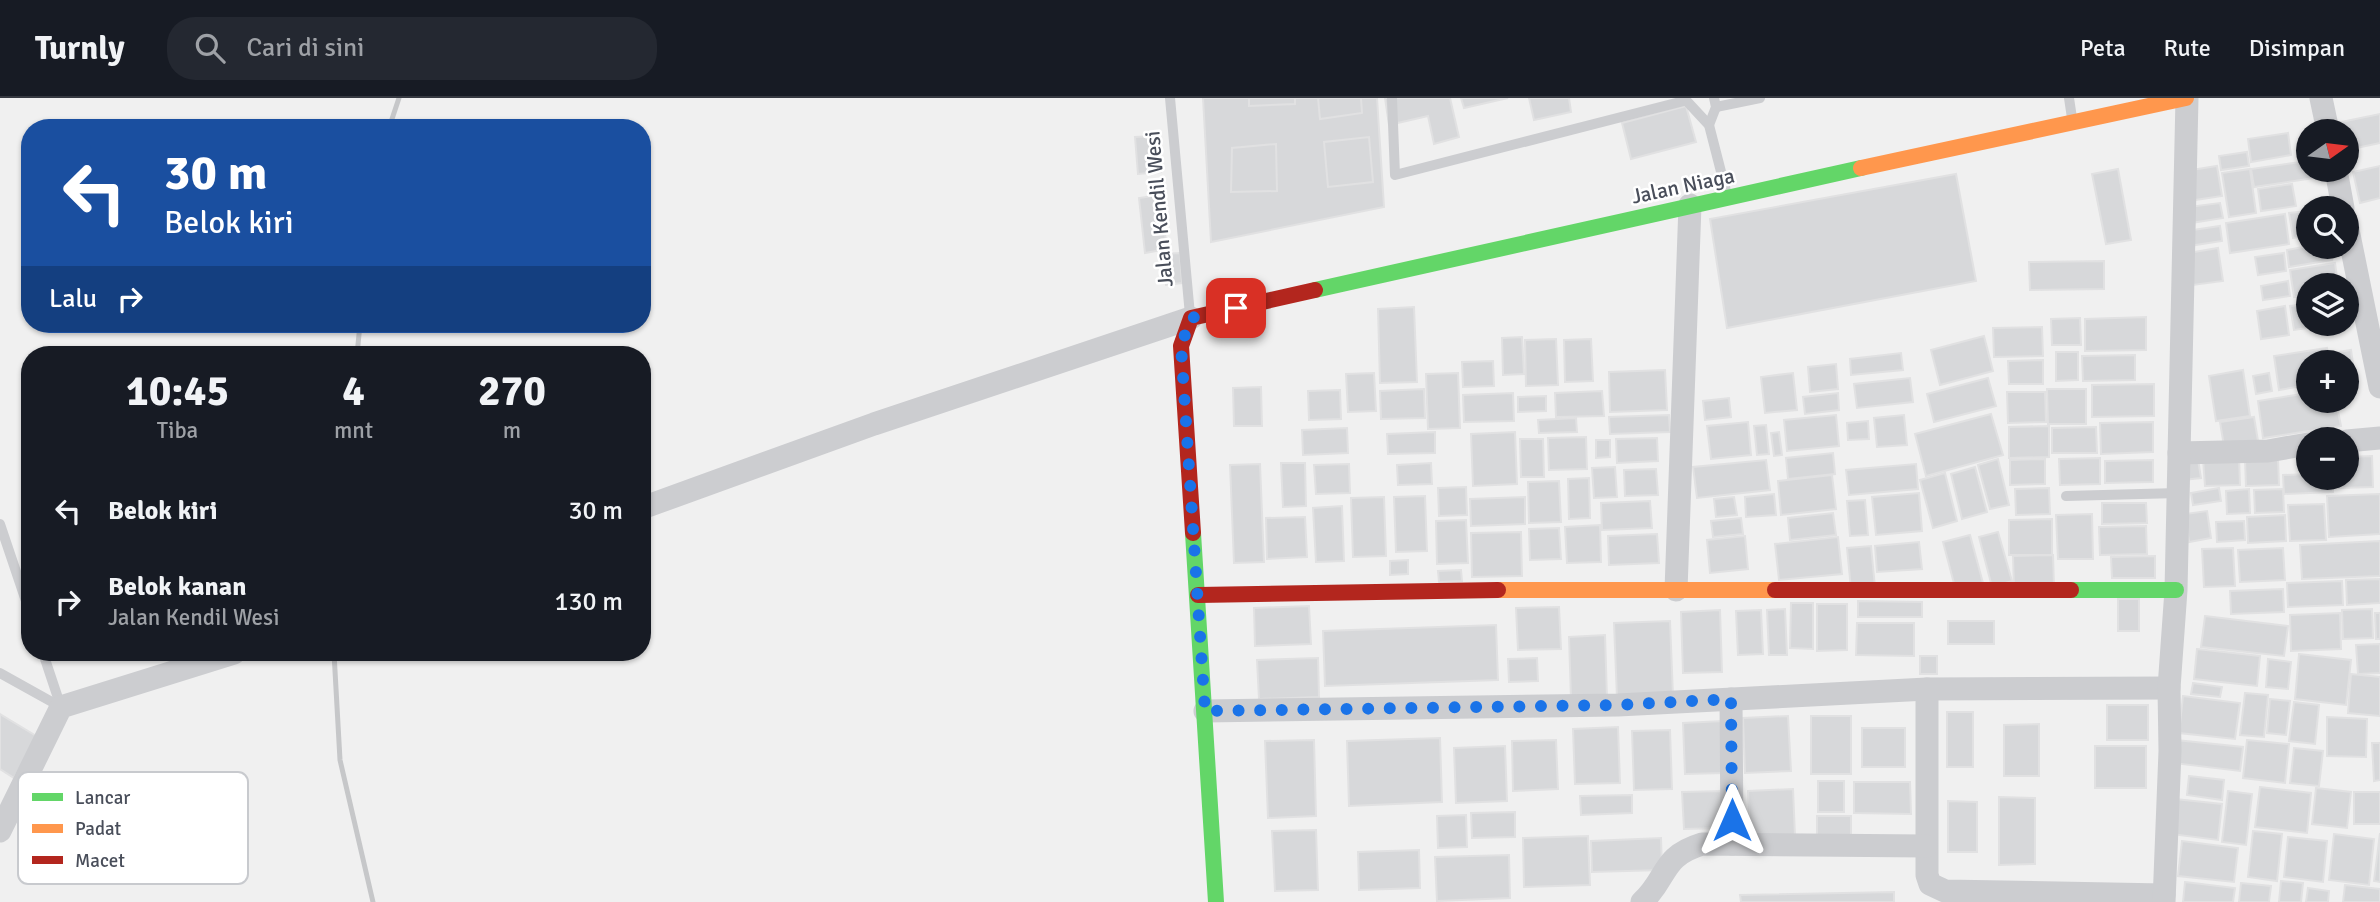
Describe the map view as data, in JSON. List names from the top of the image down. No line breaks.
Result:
{"streets":{"main road":["Jalan Niaga","Jalan Kendil Wesi"]},"crossings":[["Jalan Niaga","Jalan Kendil Wesi"]],"legend":["Lancar","Padat","Macet"],"north":"right","page":{"header":"Turnly","search":"Cari di sini","nav":["Peta","Rute","Disimpan"],"map_buttons":["+","−"],"turn":["30 m","Belok kiri"],"then":"Lalu","eta":["10:45","Tiba","4","mnt","270","m"],"list":[{"name":"Belok kiri","value":"30 m"},{"name":"Belok kanan","note":"Jalan Kendil Wesi","value":"130 m"}]}}
